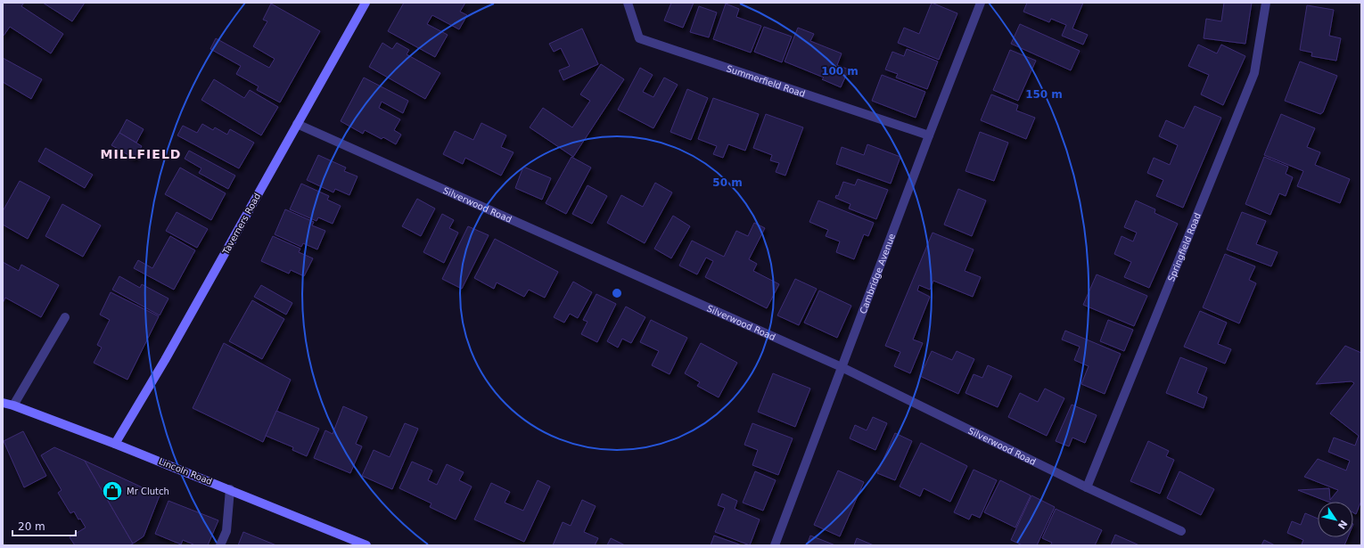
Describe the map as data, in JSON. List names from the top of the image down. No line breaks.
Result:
{"streets":{"street":["Summerfield Road","Silverwood Road","Taverners Road","Springfield Road","Cambridge Avenue","Lincoln Road"]},"crossings":[["Summerfield Road","Cambridge Avenue"],["Silverwood Road","Taverners Road"],["Silverwood Road","Springfield Road"],["Silverwood Road","Cambridge Avenue"],["Taverners Road","Lincoln Road"]],"districts":["MILLFIELD"],"places":{"shop":["Mr Clutch"]},"scale_bar":"20 m","north":"bottom right","rings":["100 m","150 m","50 m"]}
